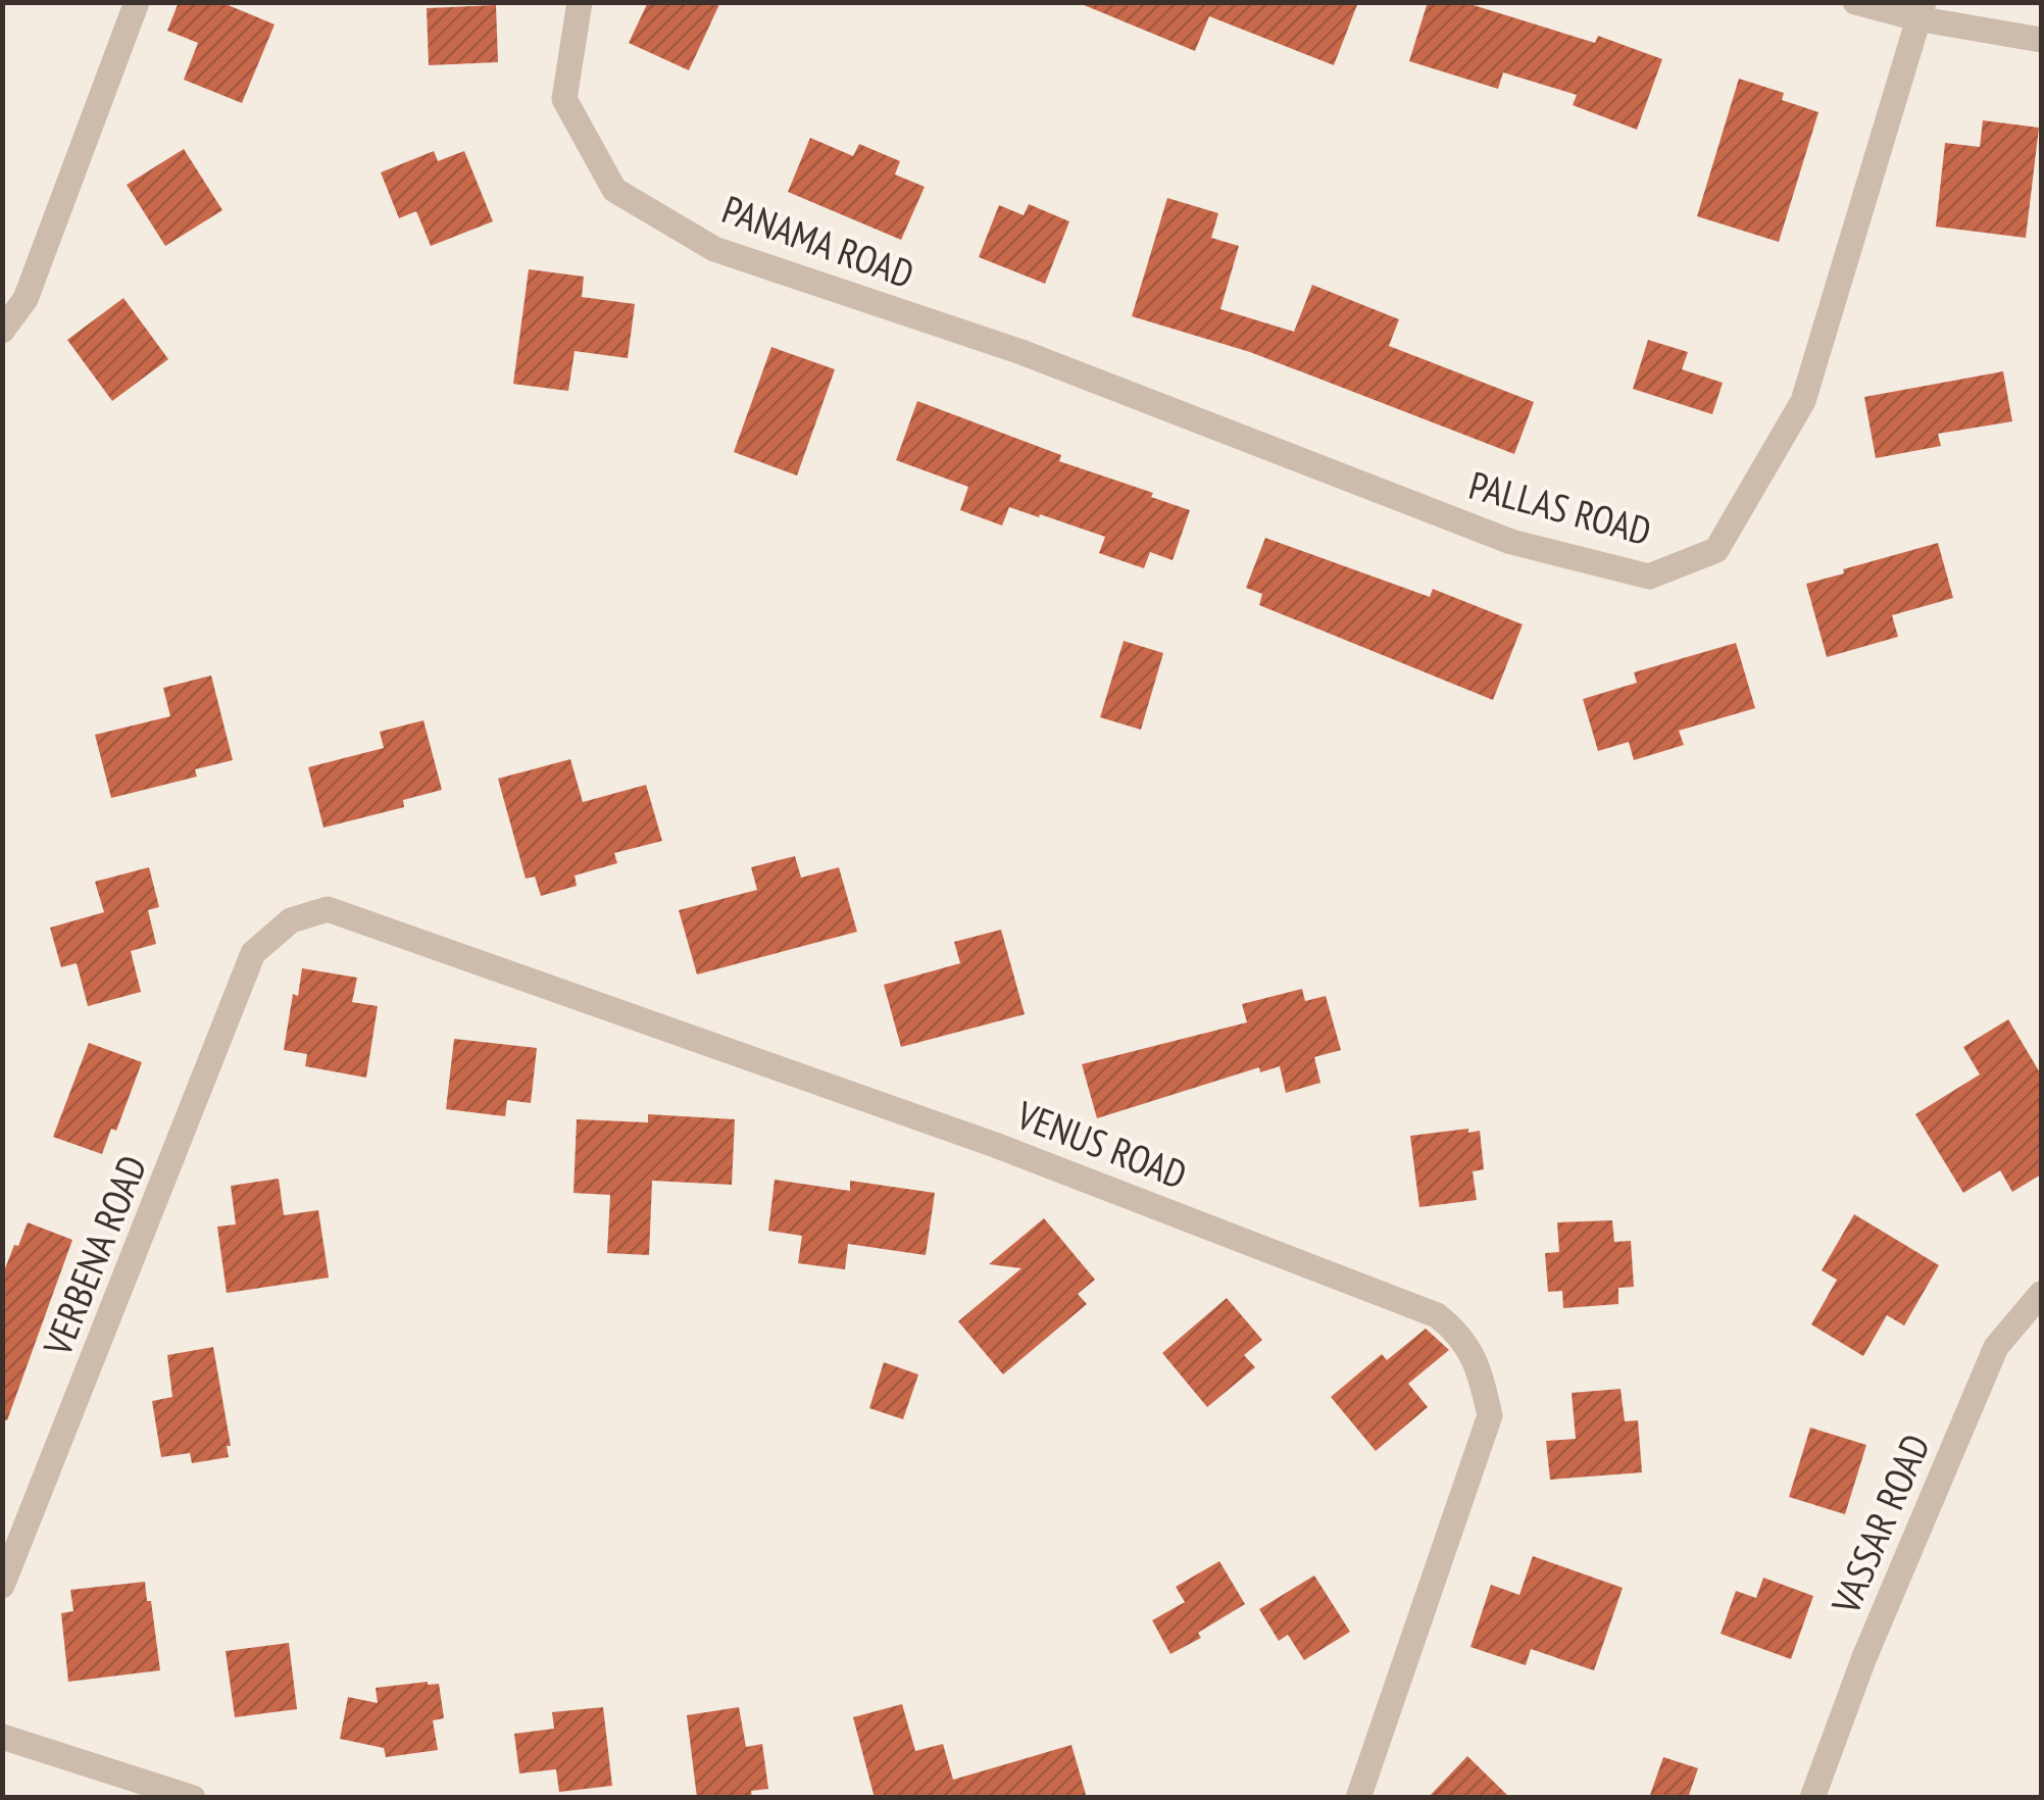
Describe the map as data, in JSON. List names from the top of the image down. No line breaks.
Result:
{"streets":{"street":["PANAMA ROAD","PALLAS ROAD","VENUS ROAD","VERBENA ROAD","VASSAR ROAD"]},"crossings":[["PANAMA ROAD","PALLAS ROAD"],["VENUS ROAD","VERBENA ROAD"]]}
